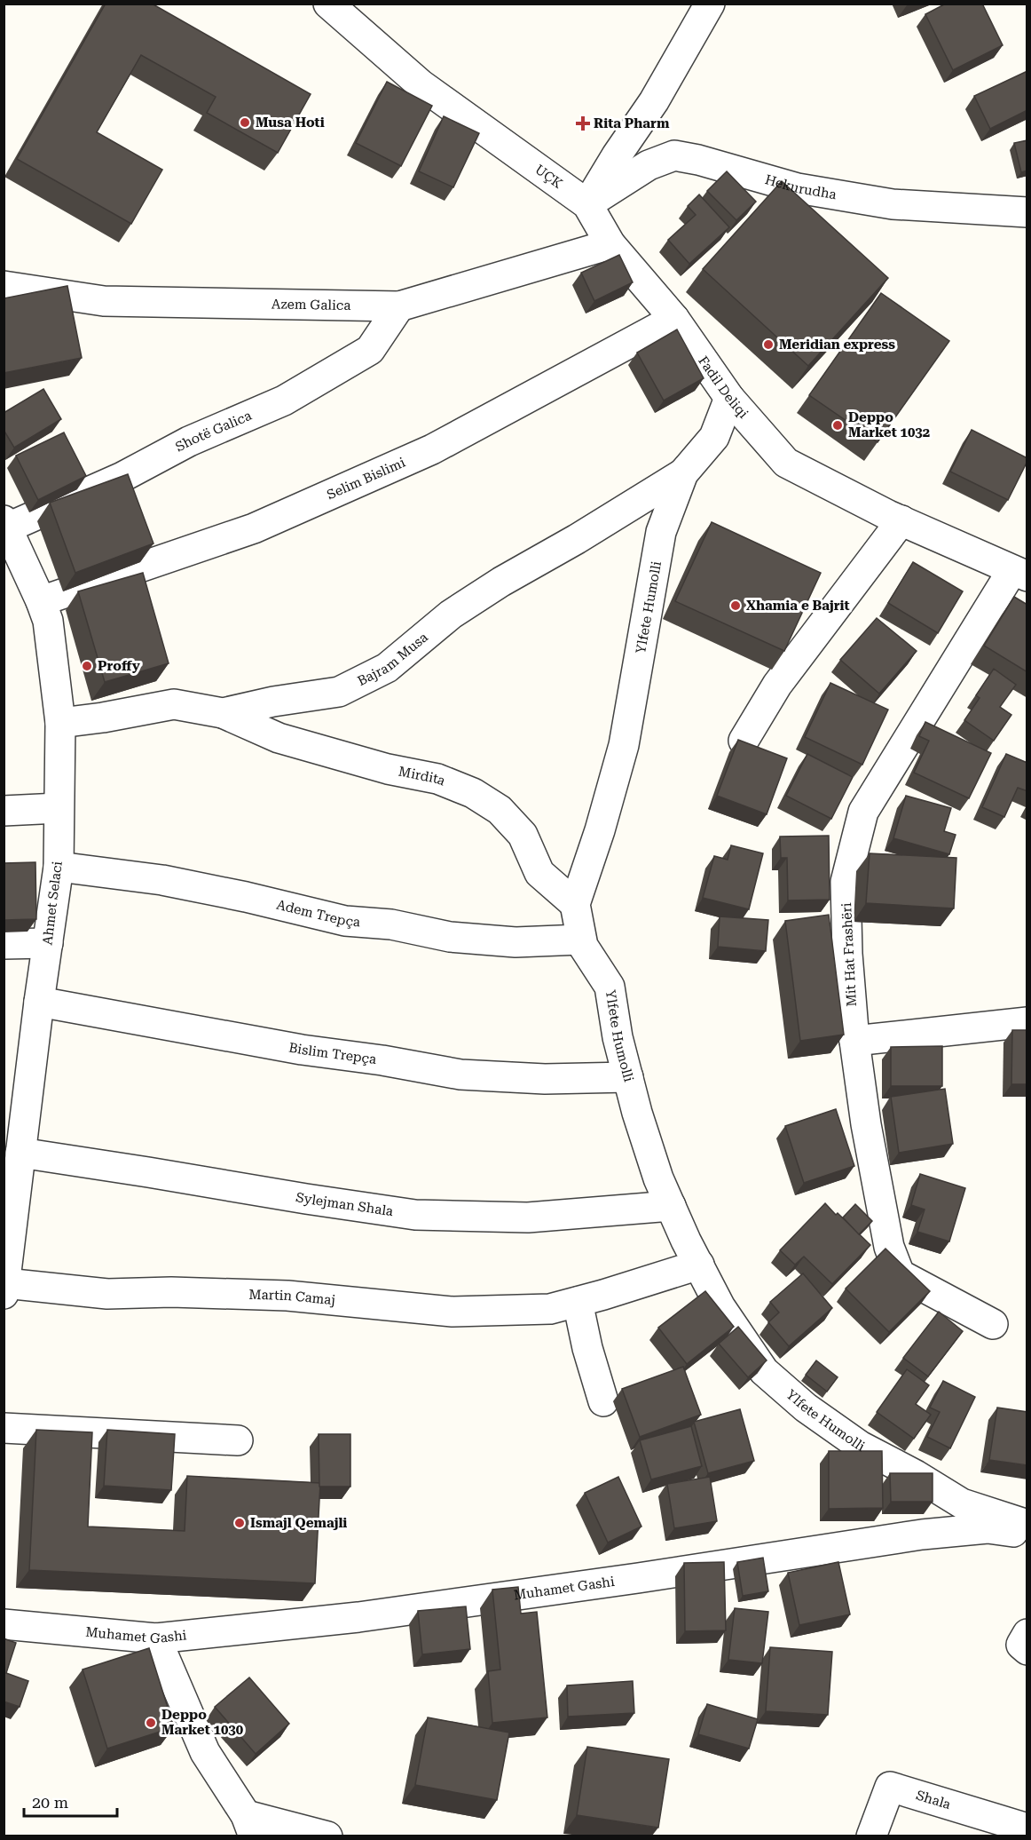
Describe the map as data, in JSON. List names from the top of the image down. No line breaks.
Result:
{"streets":{"street":["UÇK","Hekurudha","Azem Galica","Fadil Deliqi","Shotë Galica","Selim Bislimi","Ylfete Humolli","Bajram Musa","Mirdita","Ahmet Selaci","Adem Trepça","Mit Hat Frashëri","Bislim Trepça","Sylejman Shala","Martin Camaj","Muhamet Gashi","Shala"]},"crossings":[["UÇK","Hekurudha"],["UÇK","Fadil Deliqi"],["Hekurudha","Fadil Deliqi"],["Azem Galica","Fadil Deliqi"],["Azem Galica","Shotë Galica"],["Fadil Deliqi","Selim Bislimi"],["Fadil Deliqi","Ylfete Humolli"],["Fadil Deliqi","Mit Hat Frashëri"],["Shotë Galica","Ahmet Selaci"],["Selim Bislimi","Ahmet Selaci"],["Ylfete Humolli","Bajram Musa"],["Ylfete Humolli","Mirdita"],["Ylfete Humolli","Adem Trepça"],["Ylfete Humolli","Bislim Trepça"],["Ylfete Humolli","Sylejman Shala"],["Ylfete Humolli","Martin Camaj"],["Bajram Musa","Mirdita"],["Bajram Musa","Ahmet Selaci"],["Ahmet Selaci","Adem Trepça"],["Ahmet Selaci","Bislim Trepça"],["Ahmet Selaci","Sylejman Shala"],["Ahmet Selaci","Martin Camaj"]],"places":{"other":["Musa Hoti","Meridian express","Deppo Market 1032","Xhamia e Bajrit","Proffy","Ismajl Qemajli","Deppo Market 1030"],"health":["Rita Pharm"]},"scale_bar":"20 m"}
